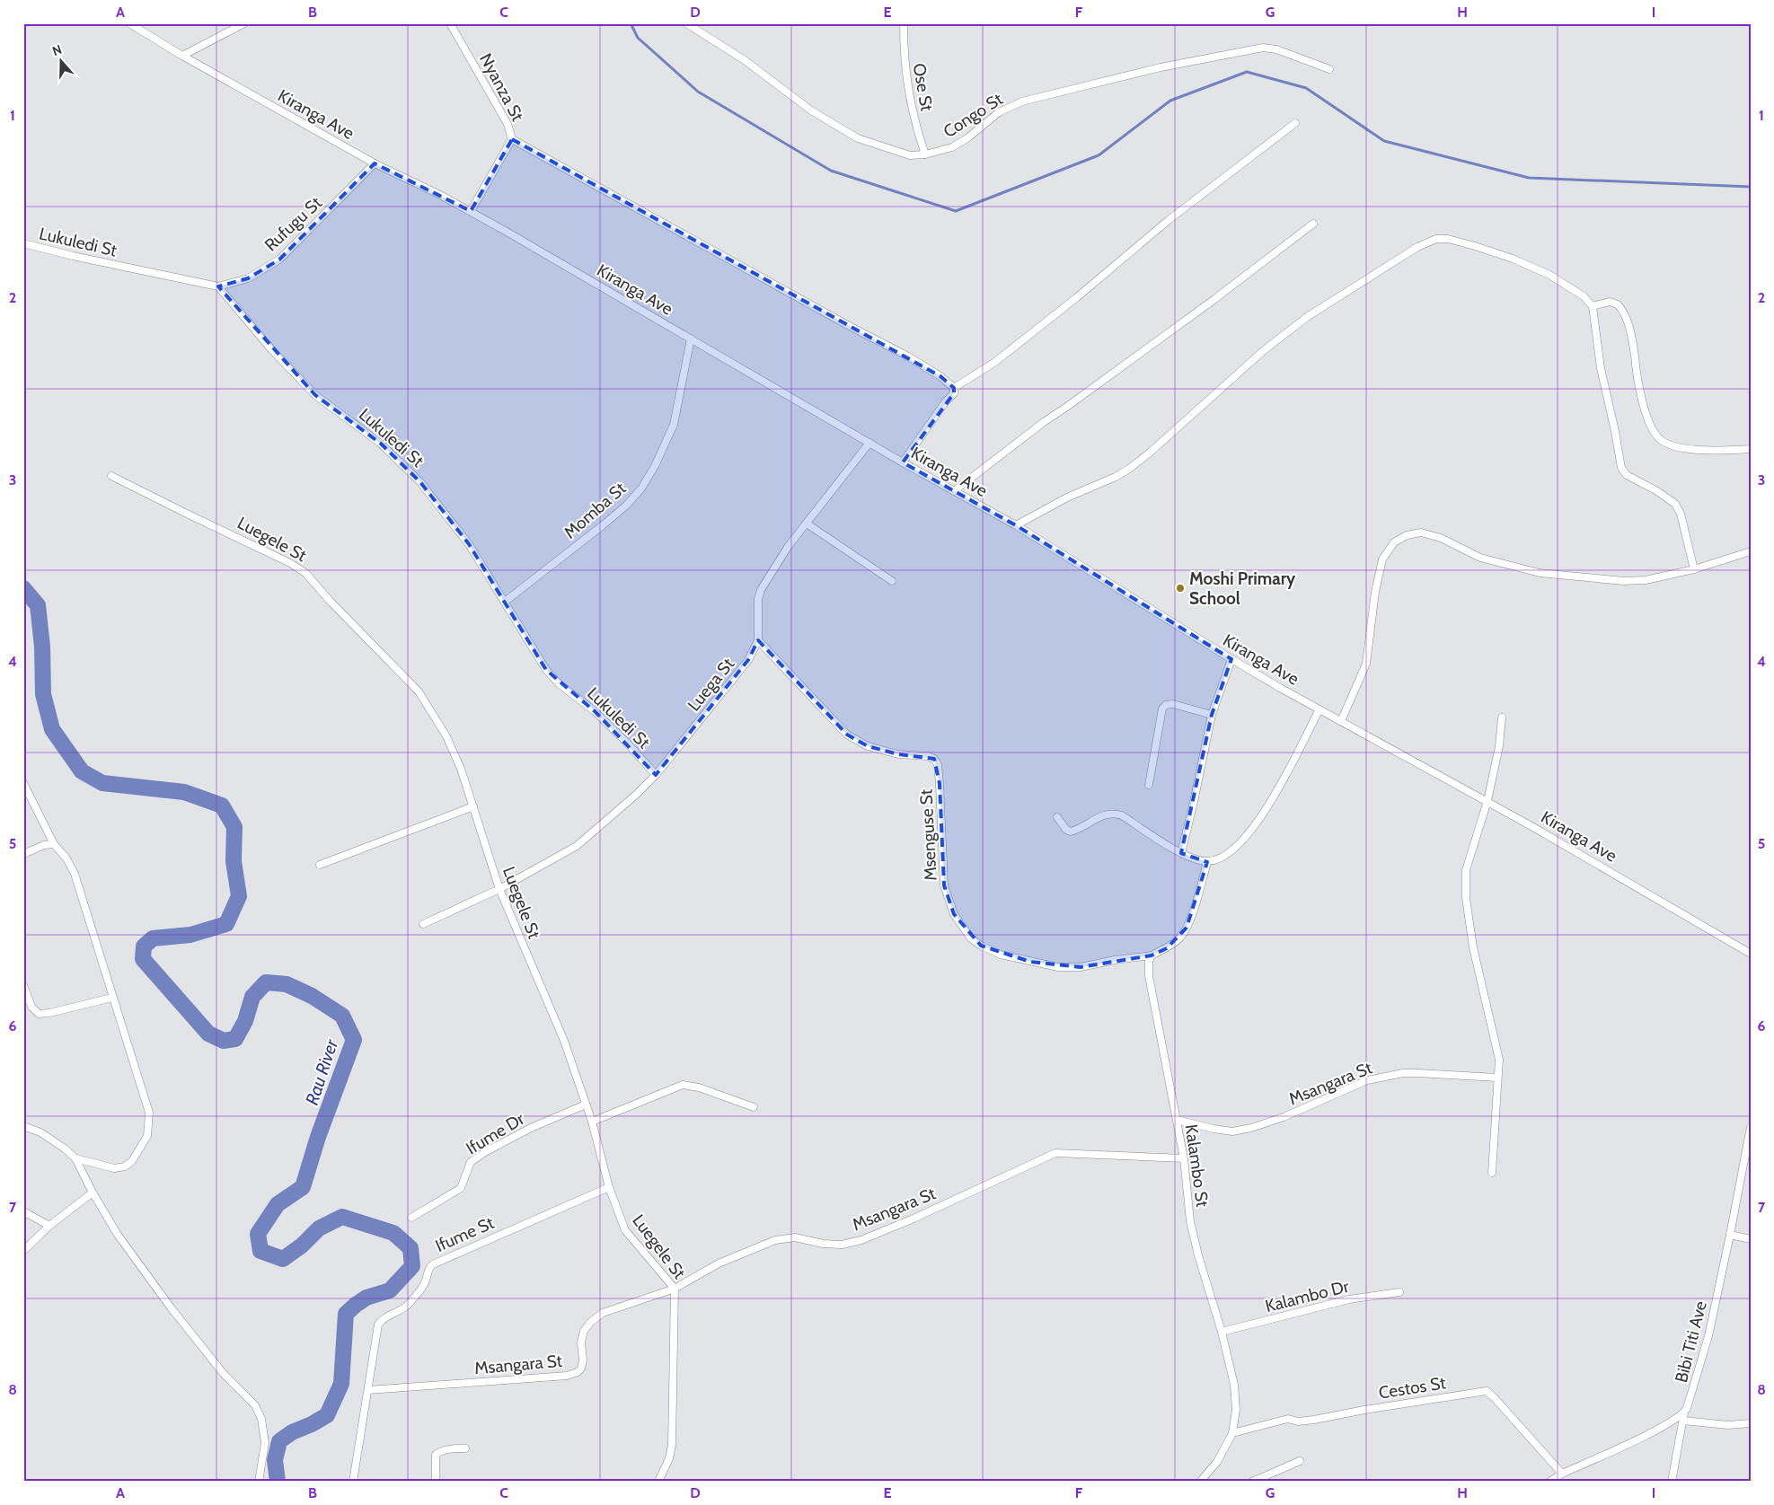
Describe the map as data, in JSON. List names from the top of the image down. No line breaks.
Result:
{"streets":{"street":["Nyanza St","Ose St","Kiranga Ave","Congo St","Rufugu St","Lukuledi St","Momba St","Luegele St","Luega St","Msenguse St","Msangara St","Ifume Dr","Kalambo St","Ifume St","Kalambo Dr","Bibi Titi Ave","Cestos St"]},"crossings":[["Nyanza St","Kiranga Ave"],["Ose St","Congo St"],["Kiranga Ave","Rufugu St"],["Kiranga Ave","Momba St"],["Kiranga Ave","Luega St"],["Rufugu St","Lukuledi St"],["Lukuledi St","Momba St"],["Lukuledi St","Luega St"],["Luegele St","Luega St"],["Luegele St","Msangara St"],["Luegele St","Ifume Dr"],["Luegele St","Ifume St"],["Luega St","Msenguse St"],["Msenguse St","Kalambo St"],["Msangara St","Kalambo St"],["Msangara St","Ifume St"],["Kalambo St","Kalambo Dr"],["Kalambo St","Cestos St"]],"water":["Rau River"],"places":["Moshi Primary School"],"north":"top","grid":{"columns":["A","B","C","D","E","F","G","H","I"],"rows":["1","2","3","4","5","6","7","8"]}}
